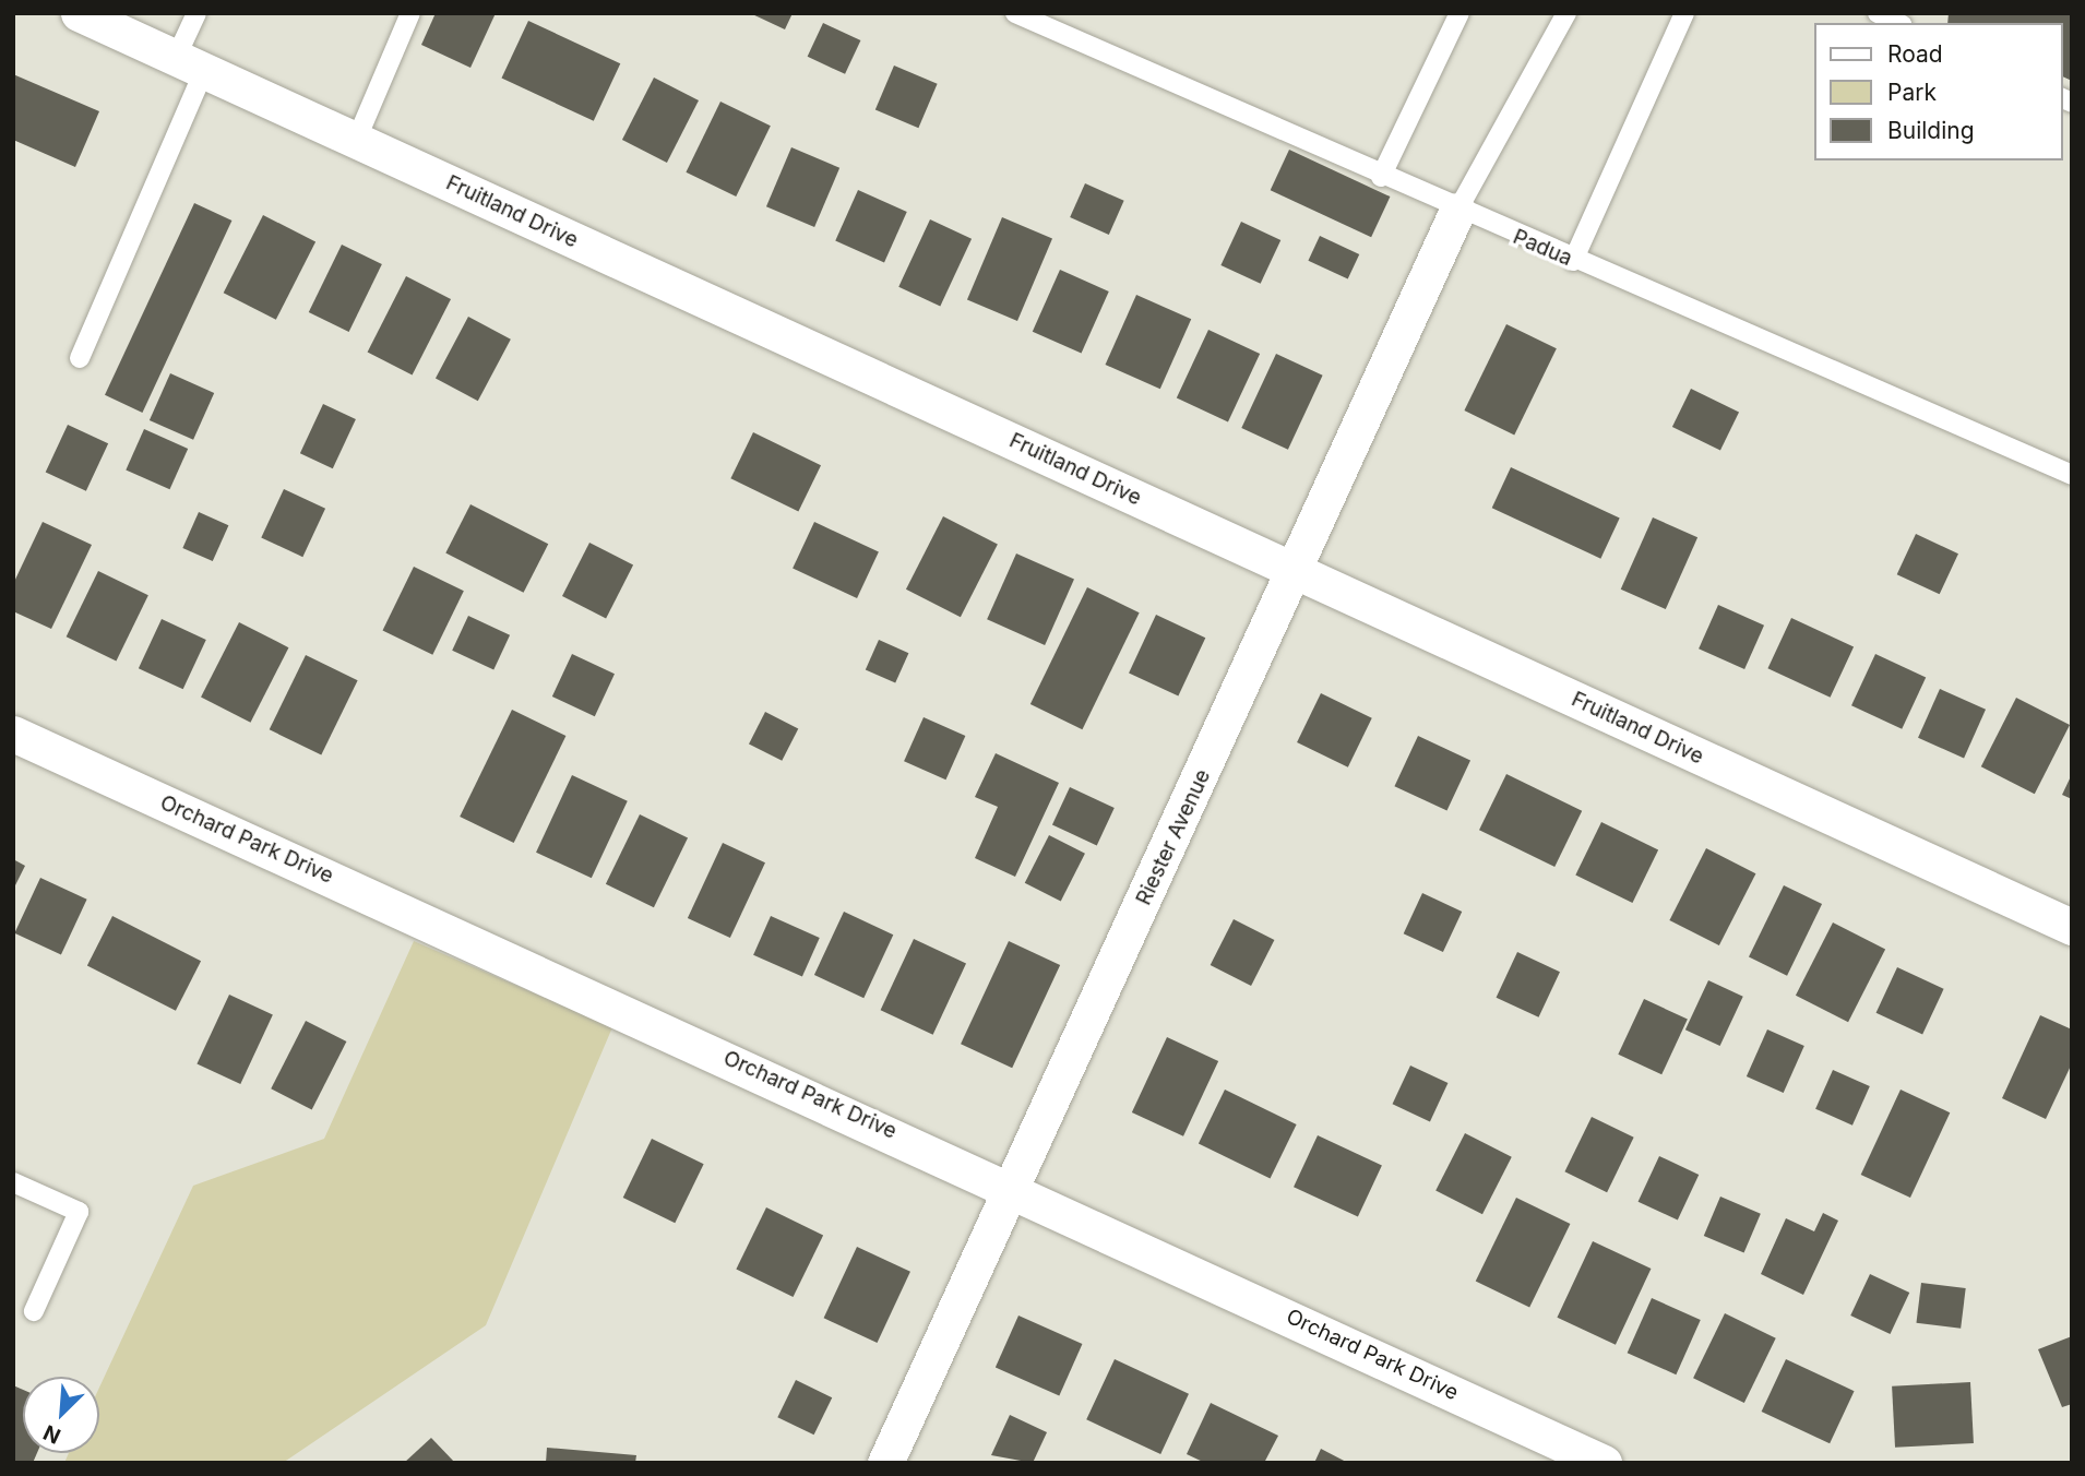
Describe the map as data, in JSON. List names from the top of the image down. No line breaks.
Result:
{"streets":{"street":["Fruitland Drive","Riester Avenue","Orchard Park Drive"],"lane":["Padua"]},"crossings":[["Fruitland Drive","Riester Avenue"],["Padua","Riester Avenue"],["Riester Avenue","Orchard Park Drive"]],"legend":["Road","Park","Building"],"north":"bottom left"}
